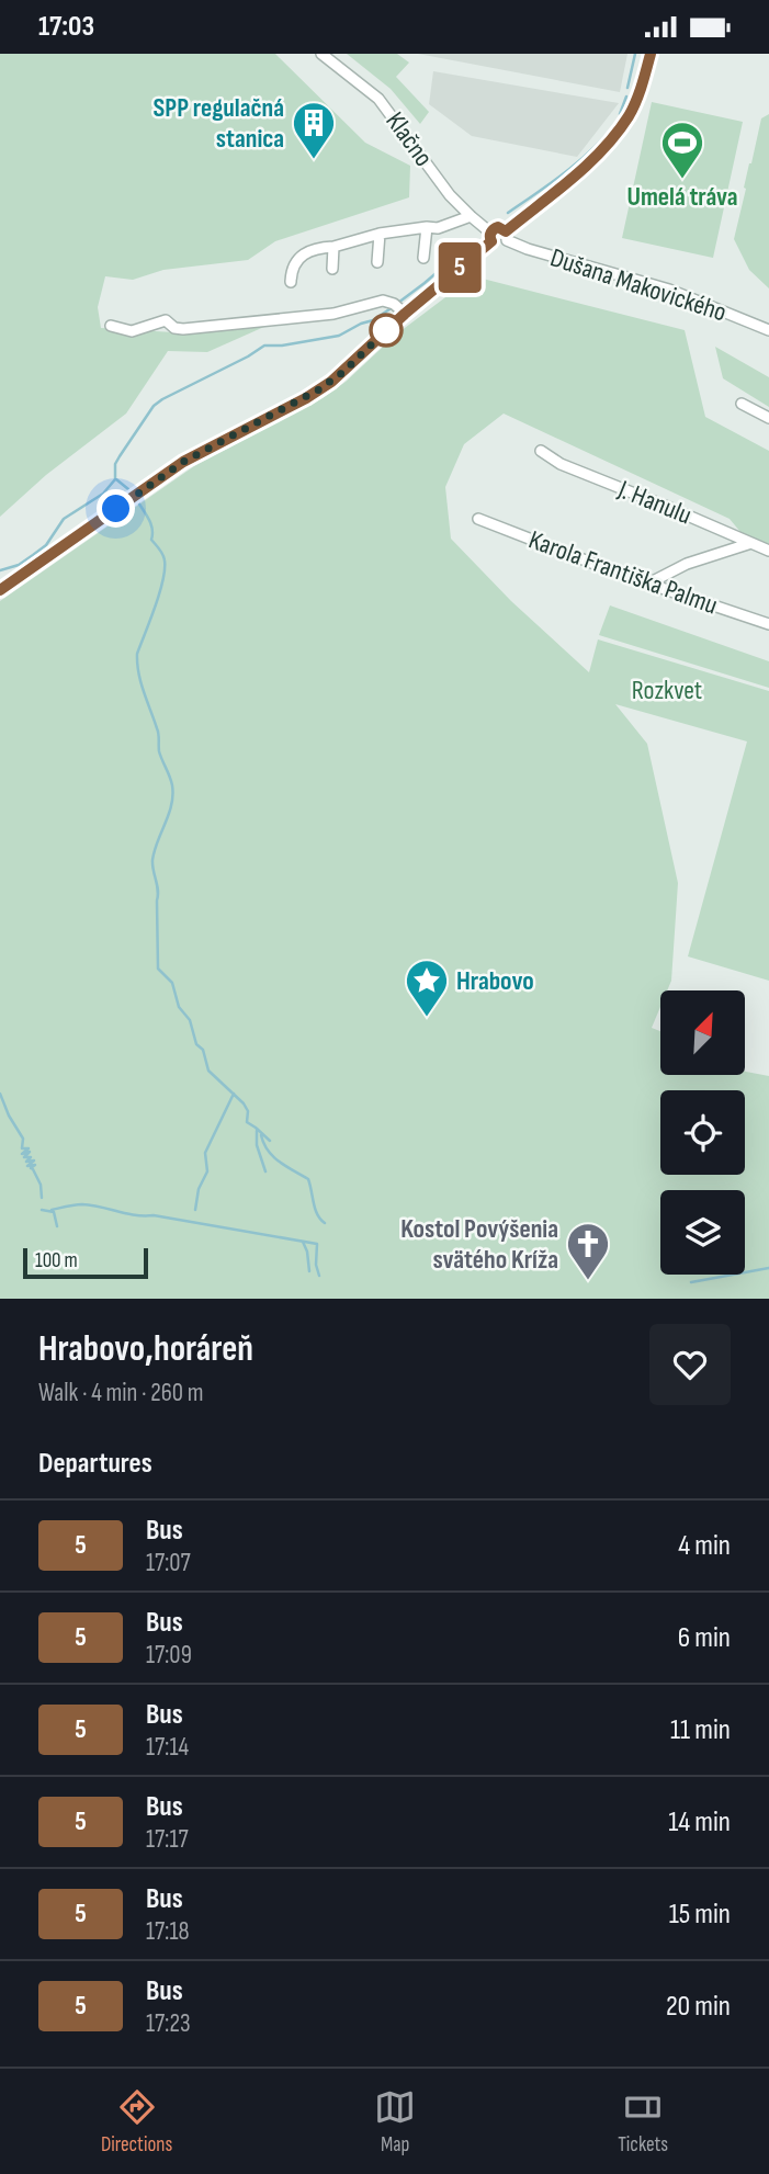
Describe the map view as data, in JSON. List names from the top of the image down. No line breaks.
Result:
{"streets":{"street":["Klačno","Dušana Makovického","J. Hanulu","Karola Františka Palmu"]},"parks":["Rozkvet"],"places":{"building":["SPP regulačná stanica"],"sports":["Umelá tráva"],"place":["Hrabovo"],"church":["Kostol Povýšenia svätého Kríža"]},"lines":["bus line 5"],"scale_bar":"100 m","north":"top right","page":{"status":"17:03","on_map":"5","scale":"100 m","heading":[["Hrabovo,horáreň","Walk · 4 min · 260 m"],"Departures"],"list":[{"mark":"5","name":"Bus","note":"17:07","value":"4 min"},{"mark":"5","name":"Bus","note":"17:09","value":"6 min"},{"mark":"5","name":"Bus","note":"17:14","value":"11 min"},{"mark":"5","name":"Bus","note":"17:17","value":"14 min"},{"mark":"5","name":"Bus","note":"17:18","value":"15 min"},{"mark":"5","name":"Bus","note":"17:23","value":"20 min"}],"tabs":["Directions","Map","Tickets"]}}
